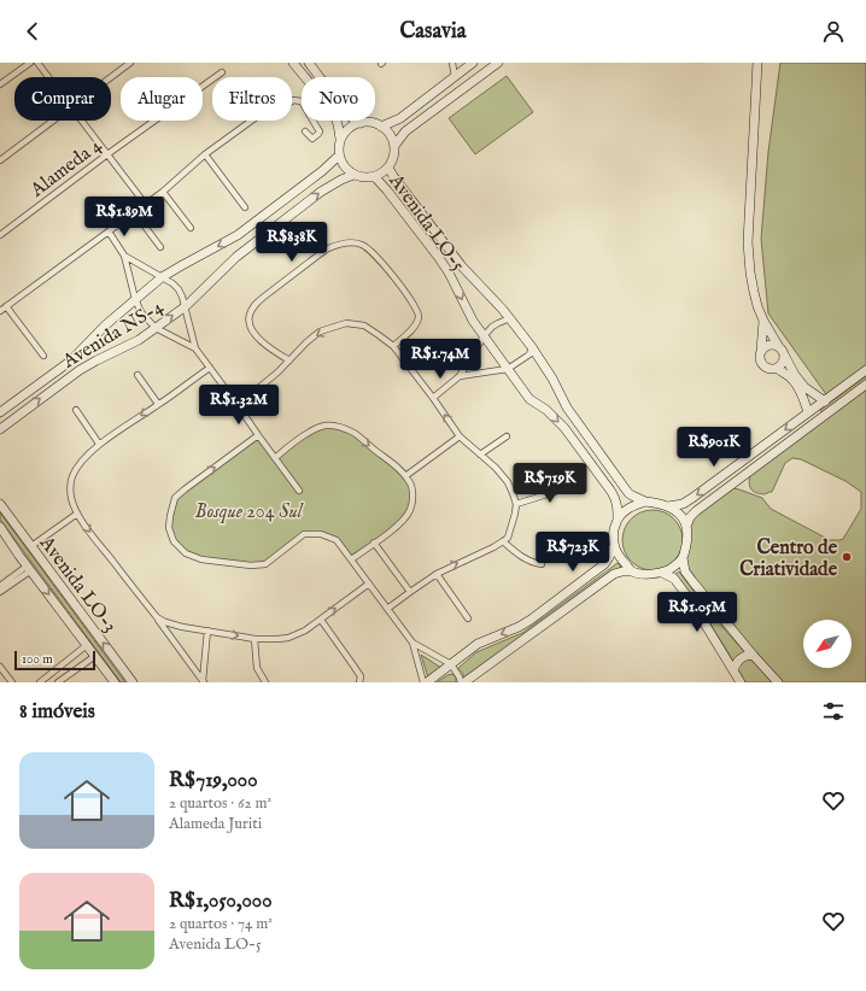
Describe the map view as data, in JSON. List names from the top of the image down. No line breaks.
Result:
{"streets":{"street":["Alameda 4","Avenida LO-5","Avenida NS-4","Avenida LO-3"]},"crossings":[["Avenida LO-5","Avenida NS-4"]],"parks":["Bosque 204 Sul"],"places":["Centro de Criatividade"],"scale_bar":"100 m","north":"bottom left","page":{"header":"Casavia","chip":["Comprar","Alugar","Filtros","Novo"],"price":["R$1.89M","R$838K","R$1.74M","R$1.32M","R$901K","R$719K","R$723K","R$1.05M"],"scale":"100 m","heading":"8 imóveis","list":[{"name":"R$719,000","note":"2 quartos · 62 m² · Alameda Juriti"},{"name":"R$1,050,000","note":"2 quartos · 74 m² · Avenida LO-5"}]}}
